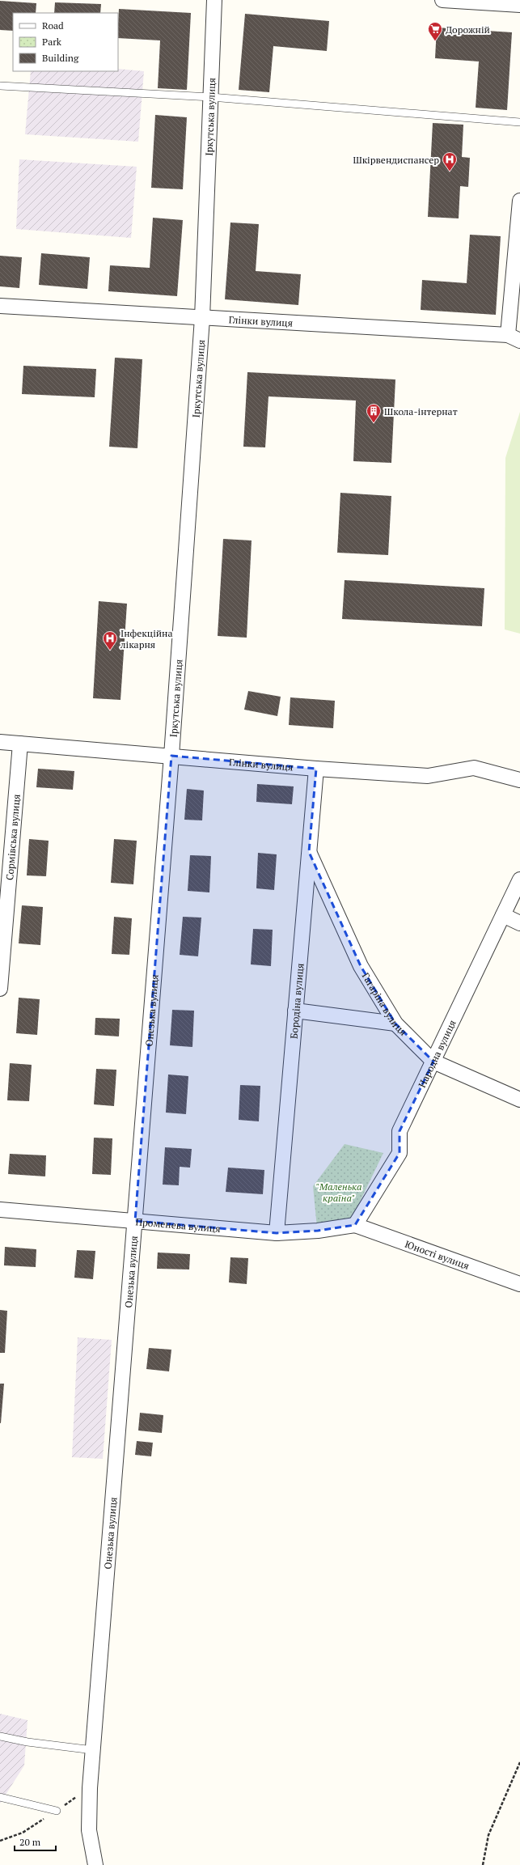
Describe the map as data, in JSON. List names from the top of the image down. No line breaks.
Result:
{"streets":{"street":["Іркутська вулиця","Глінки вулиця","Сормівська вулиця","Бородіна вулиця","Гагаріна вулиця","Онезька вулиця","Народна вулиця","Променева вулиця","Юності вулиця"]},"crossings":[["Іркутська вулиця","Глінки вулиця"],["Іркутська вулиця","Онезька вулиця"],["Глінки вулиця","Сормівська вулиця"],["Глінки вулиця","Бородіна вулиця"],["Глінки вулиця","Онезька вулиця"],["Бородіна вулиця","Гагаріна вулиця"],["Бородіна вулиця","Променева вулиця"],["Гагаріна вулиця","Народна вулиця"],["Онезька вулиця","Променева вулиця"],["Народна вулиця","Променева вулиця"],["Народна вулиця","Юності вулиця"],["Променева вулиця","Юності вулиця"]],"parks":["\"Маленька країна\""],"places":{"supermarket":["Дорожній"],"hospital":["Шкірвендиспансер","Інфекційна лікарня"],"building":["Школа-інтернат"]},"legend":["Road","Park","Building"],"scale_bar":"20 m"}
